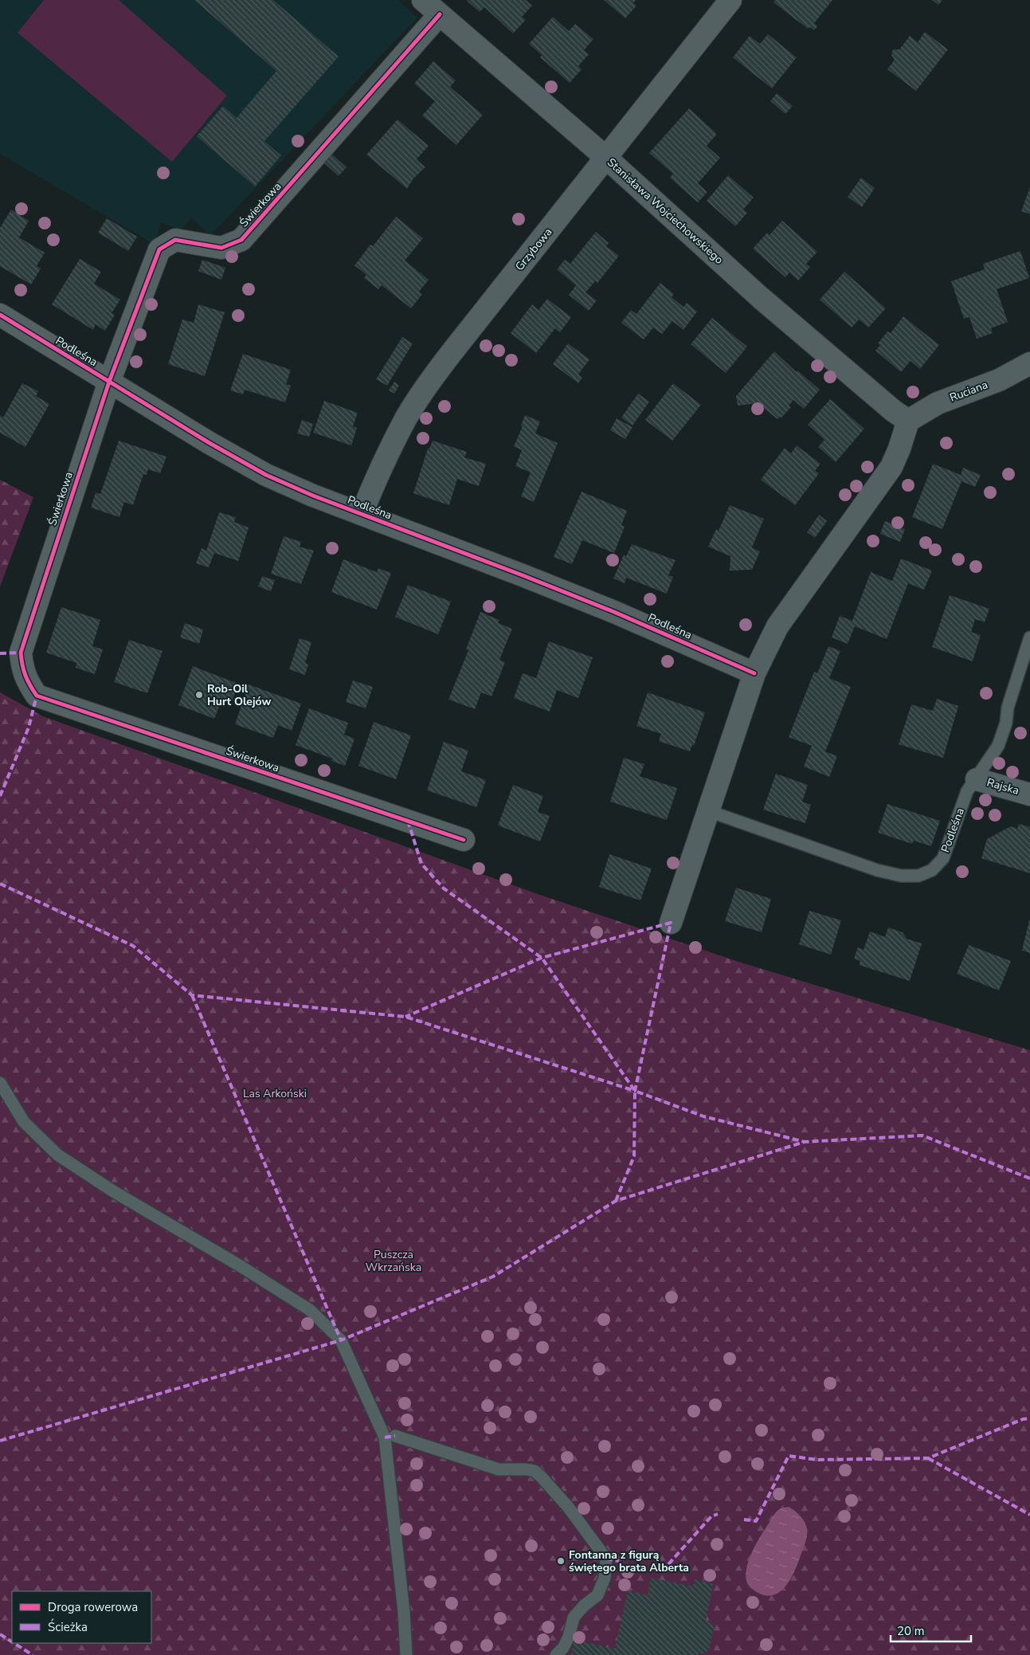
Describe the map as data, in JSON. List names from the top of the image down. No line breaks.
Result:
{"streets":{"street":["Świerkowa","Stanisława Wojciechowskiego","Grzybowa","Podleśna","Ruciana","Rajska"]},"crossings":[["Świerkowa","Stanisława Wojciechowskiego"],["Świerkowa","Podleśna"],["Stanisława Wojciechowskiego","Grzybowa"],["Stanisława Wojciechowskiego","Ruciana"],["Grzybowa","Podleśna"],["Podleśna","Rajska"]],"parks":["Las Arkoński","Puszcza Wkrzańska"],"places":["Rob-Oil Hurt Olejów","Fontanna z figurą świętego brata Alberta"],"legend":["Droga rowerowa","Ścieżka"],"scale_bar":"20 m"}
